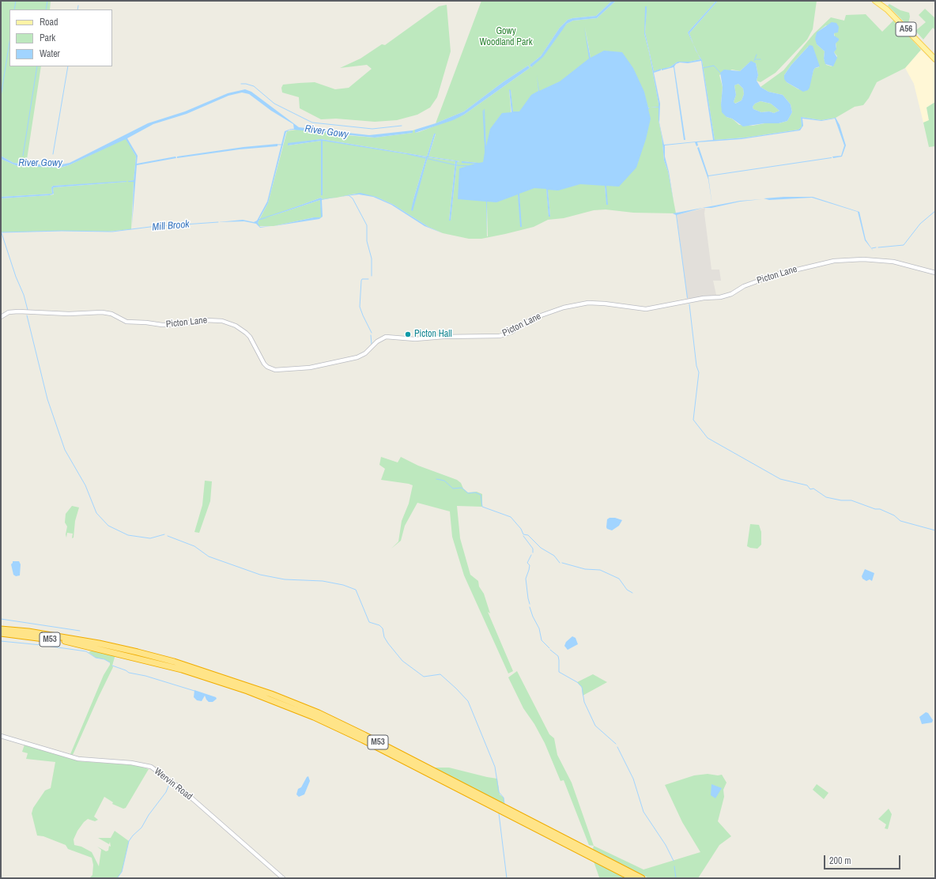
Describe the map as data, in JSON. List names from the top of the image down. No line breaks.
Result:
{"streets":{"highway":["M53"],"main road":["A56"],"street":["Picton Lane","Wervin Road"]},"water":["River Gowy","Mill Brook"],"parks":["Gowy Woodland Park"],"places":["Picton Hall"],"legend":["Road","Park","Water"],"scale_bar":"200 m"}
